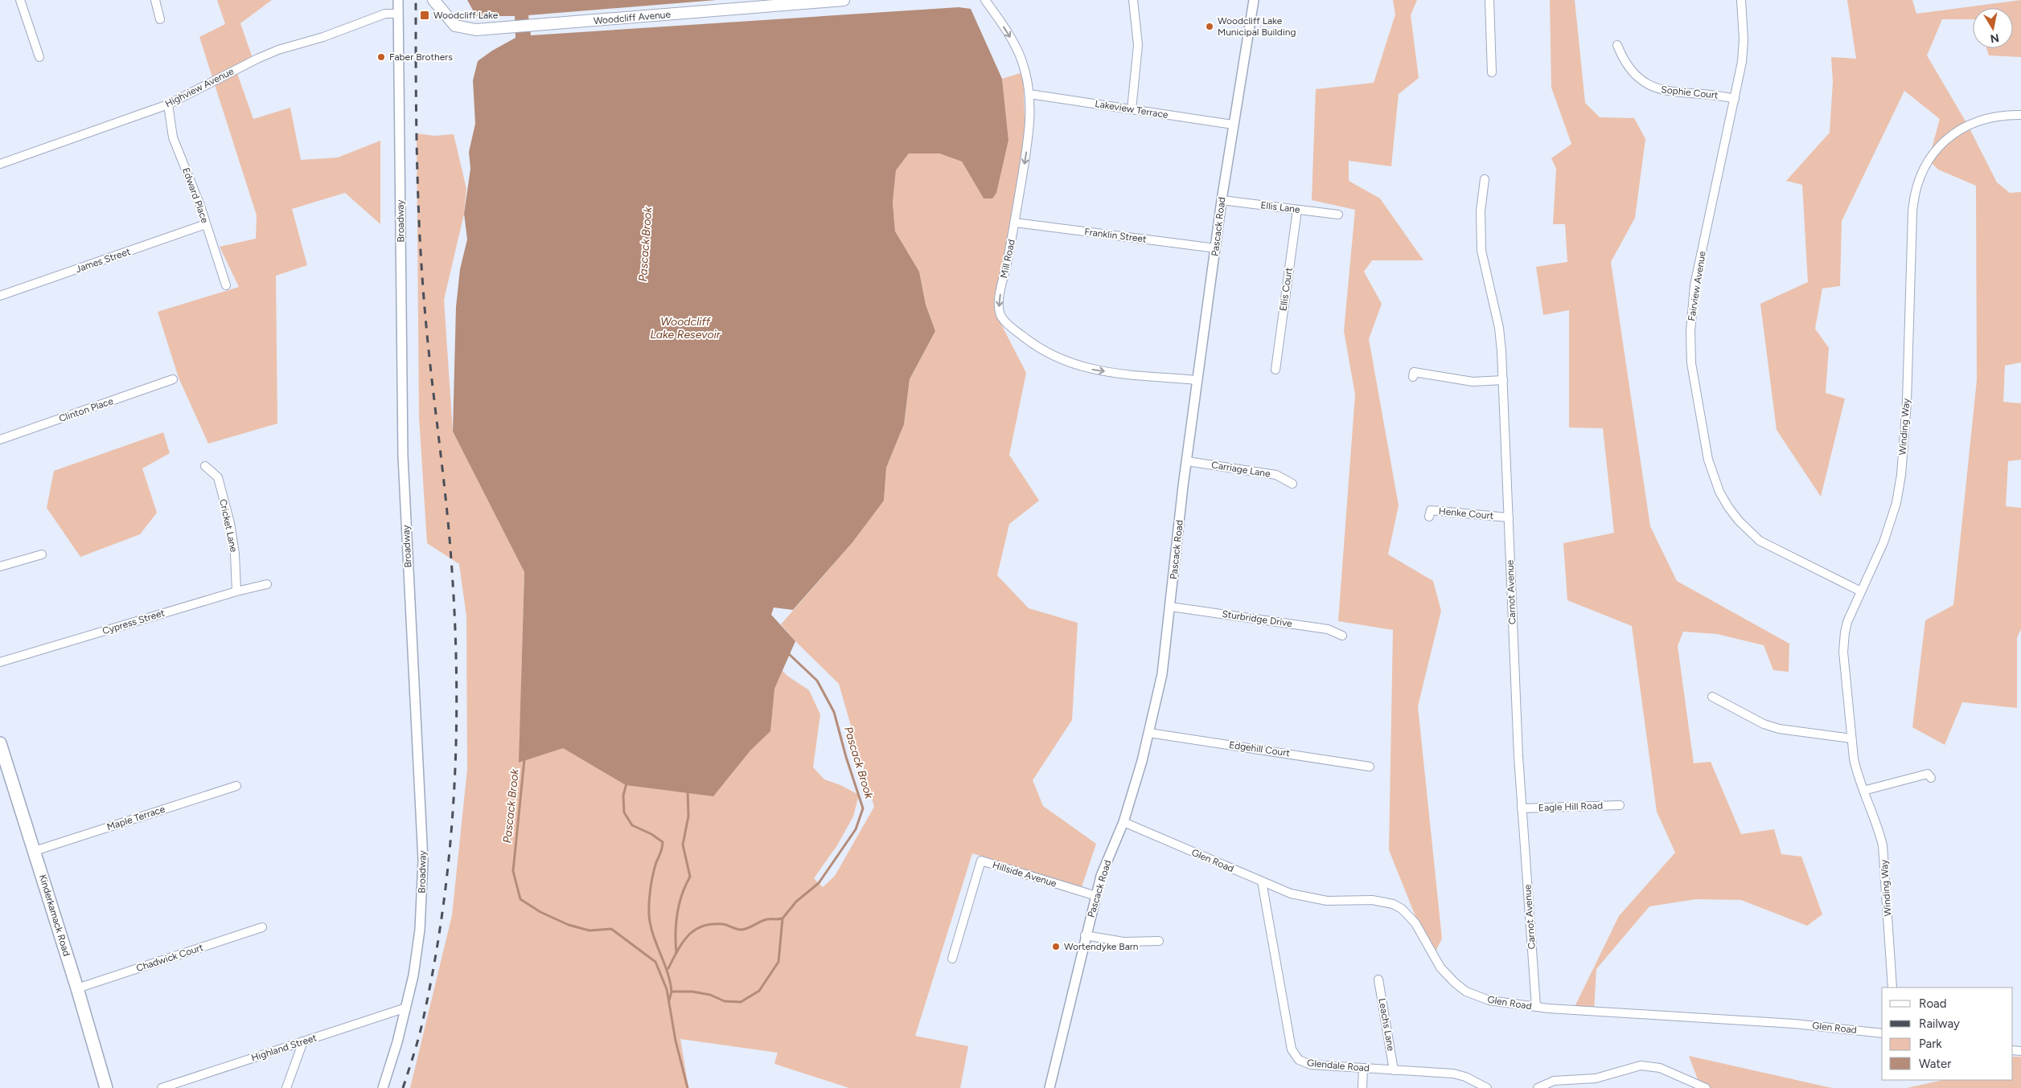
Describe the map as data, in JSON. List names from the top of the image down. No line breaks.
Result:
{"streets":{"main road":["Woodcliff Avenue","Kinderkamack Road"],"street":["Highview Avenue","Sophie Court","Lakeview Terrace","Edward Place","Ellis Lane","Broadway","Pascack Road","Franklin Street","Mill Road","James Street","Fairview Avenue","Ellis Court","Clinton Place","Winding Way","Carriage Lane","Henke Court","Cricket Lane","Carnot Avenue","Sturbridge Drive","Cypress Street","Edgehill Court","Eagle Hill Road","Maple Terrace","Glen Road","Hillside Avenue","Chadwick Court","Leachs Lane","Highland Street","Glendale Road"]},"crossings":[["Highview Avenue","Edward Place"],["Highview Avenue","Broadway"],["Sophie Court","Fairview Avenue"],["Lakeview Terrace","Pascack Road"],["Lakeview Terrace","Mill Road"],["Edward Place","James Street"],["Ellis Lane","Pascack Road"],["Ellis Lane","Ellis Court"],["Broadway","Highland Street"],["Pascack Road","Franklin Street"],["Pascack Road","Mill Road"],["Pascack Road","Carriage Lane"],["Pascack Road","Sturbridge Drive"],["Pascack Road","Edgehill Court"],["Pascack Road","Glen Road"],["Pascack Road","Hillside Avenue"],["Franklin Street","Mill Road"],["Fairview Avenue","Winding Way"],["Henke Court","Carnot Avenue"],["Cricket Lane","Cypress Street"],["Carnot Avenue","Eagle Hill Road"],["Carnot Avenue","Glen Road"],["Maple Terrace","Kinderkamack Road"],["Glen Road","Glendale Road"],["Kinderkamack Road","Chadwick Court"],["Leachs Lane","Glendale Road"]],"one_way":["Mill Road"],"water":["Pascack Brook","Woodcliff Lake Resevoir"],"places":{"transit":["Woodcliff Lake"],"other":["Woodcliff Lake Municipal Building","Faber Brothers","Wortendyke Barn"]},"legend":["Road","Railway","Park","Water"],"north":"bottom"}
